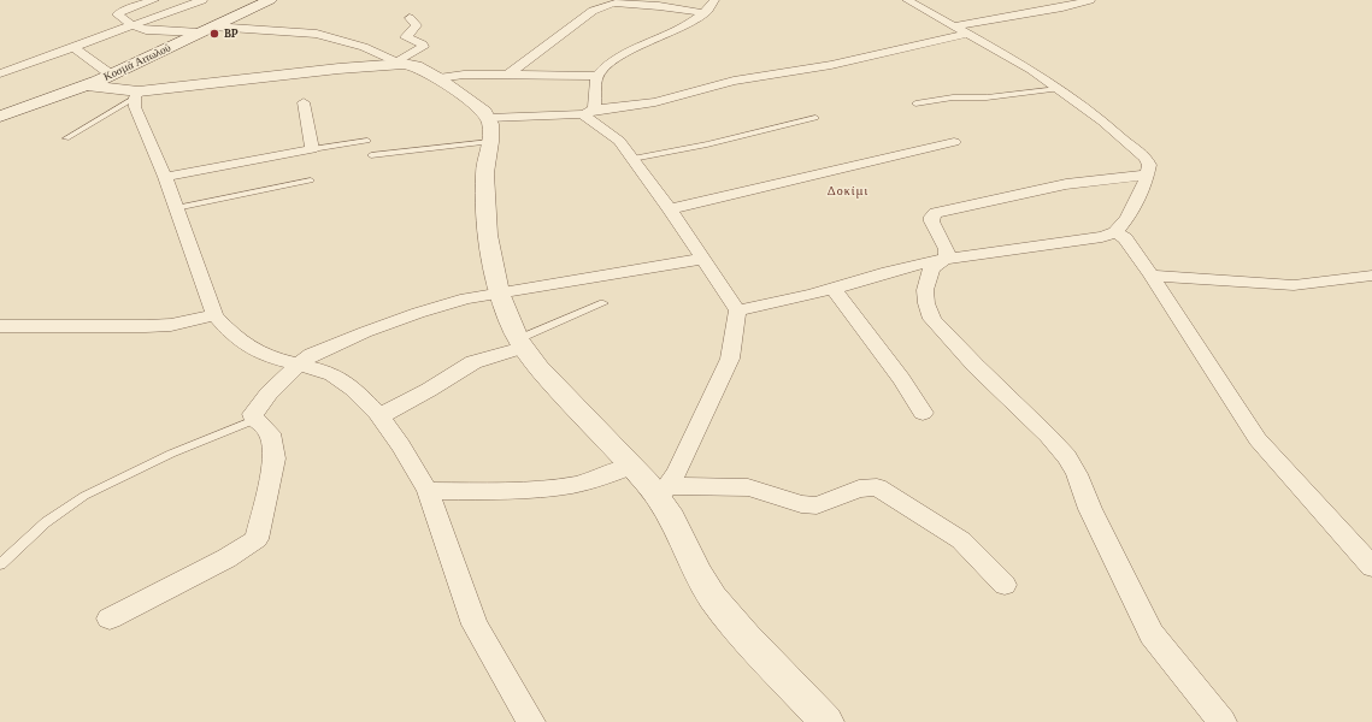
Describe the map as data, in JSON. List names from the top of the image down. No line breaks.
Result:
{"streets":{"main road":["Κοσμά Αιτωλού"]},"districts":["Δοκίμι"],"places":["BP"]}
